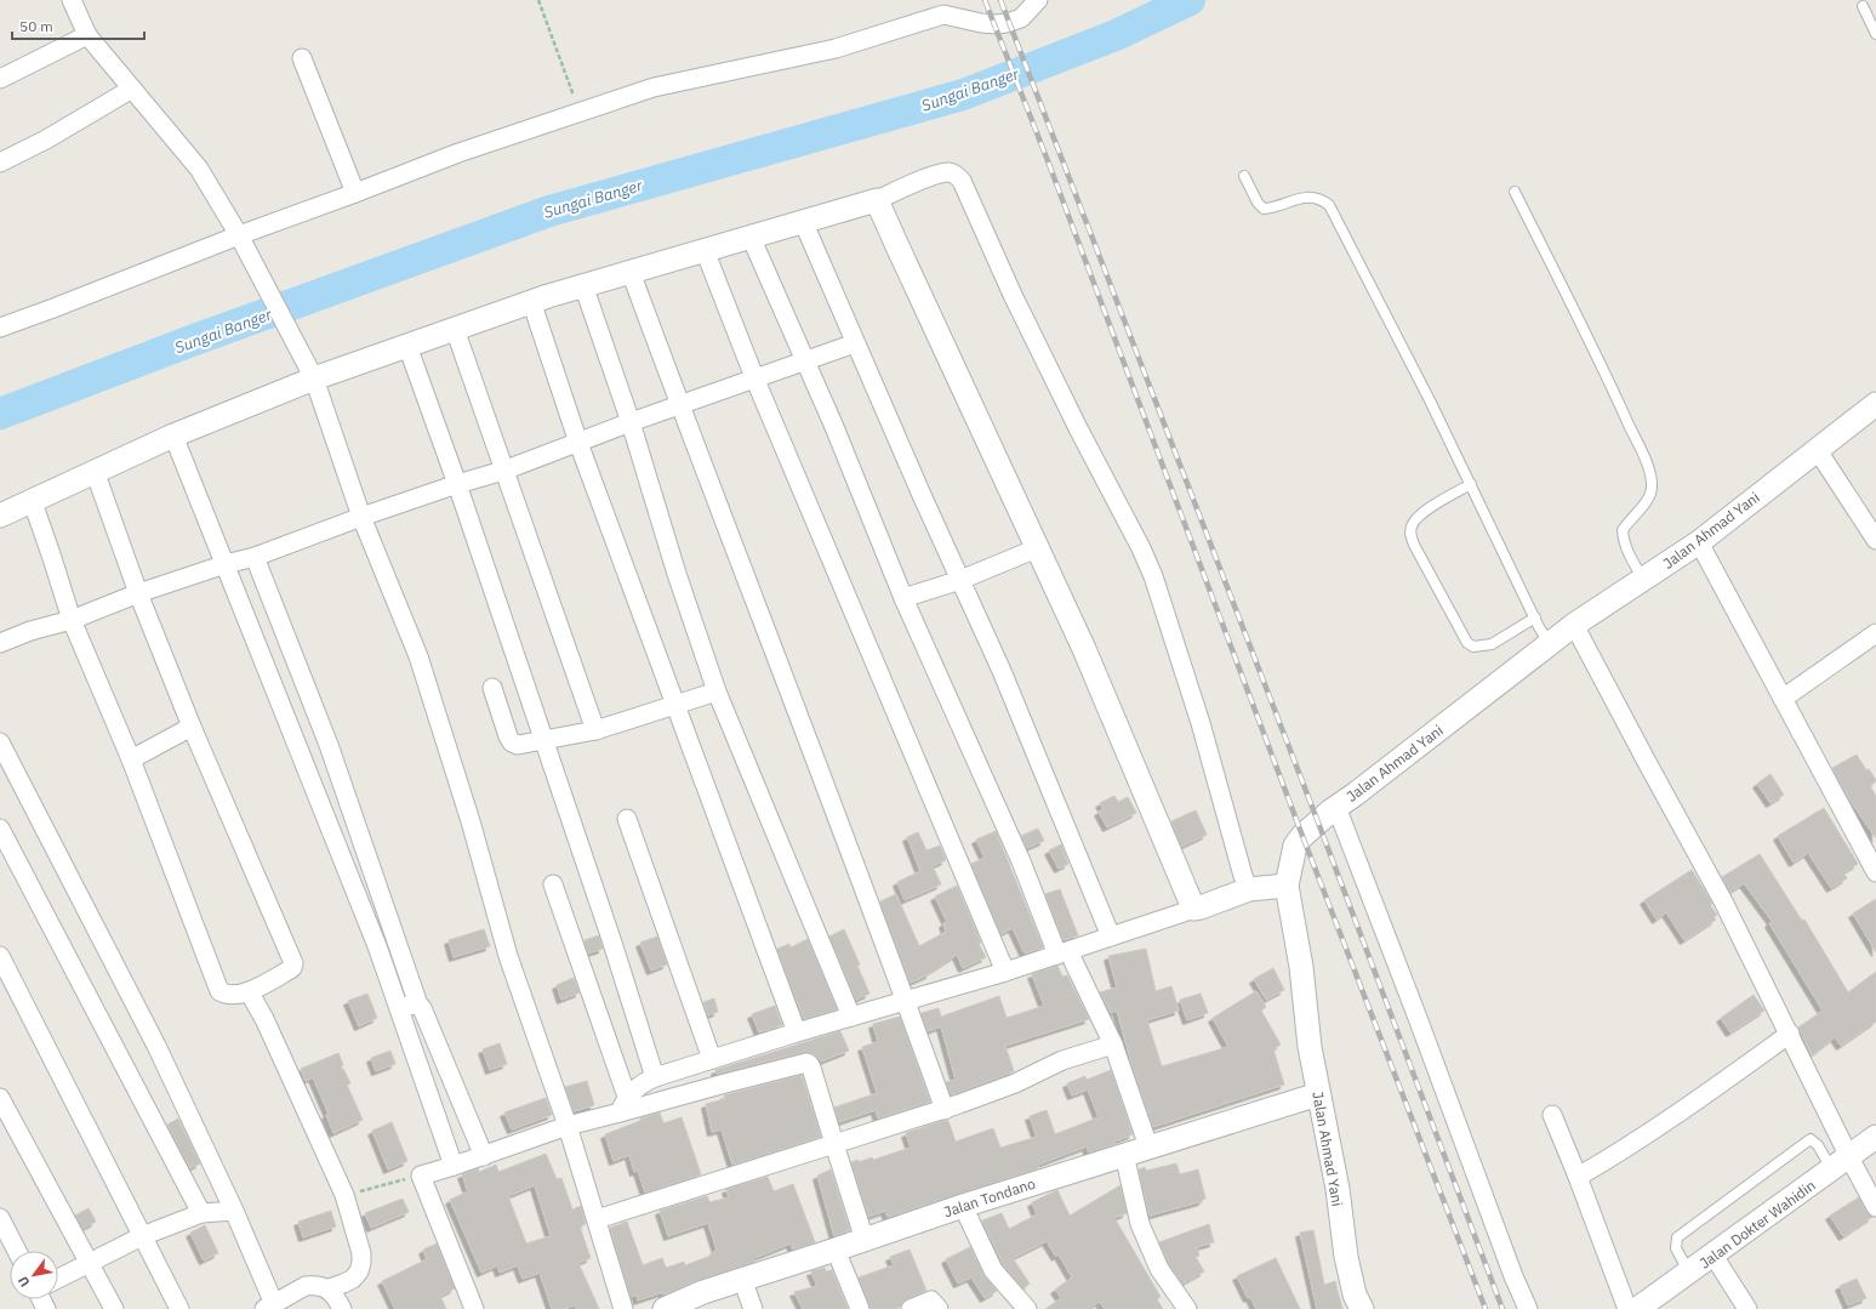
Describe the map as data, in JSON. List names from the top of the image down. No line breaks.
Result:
{"streets":{"street":["Jalan Ahmad Yani","Jalan Tondano","Jalan Dokter Wahidin"]},"crossings":[["Jalan Ahmad Yani","Jalan Tondano"]],"water":["Sungai Banger"],"scale_bar":"50 m","north":"bottom left"}
